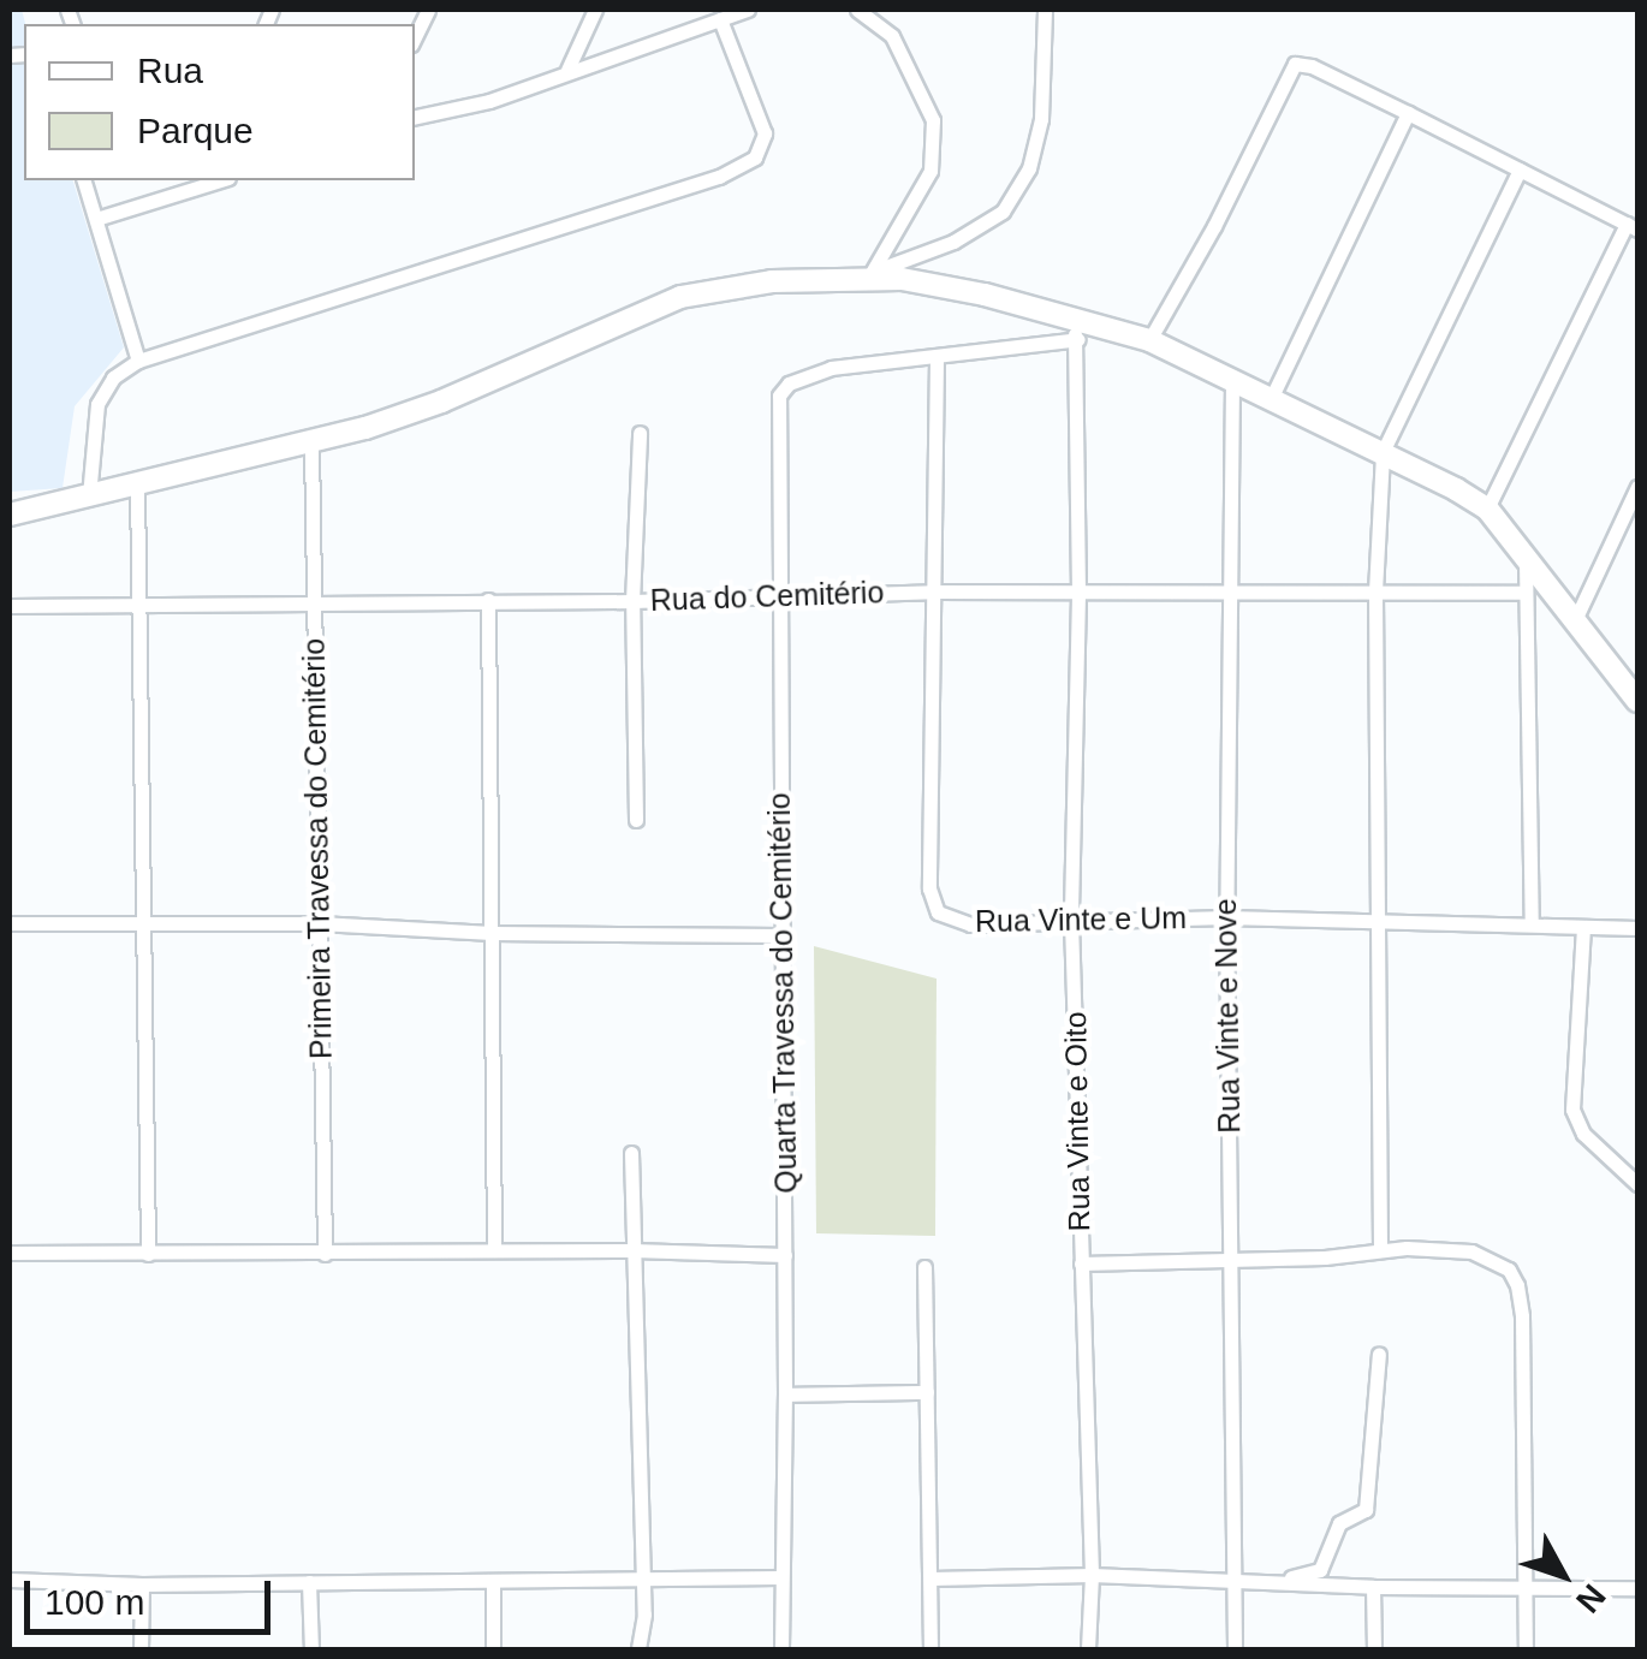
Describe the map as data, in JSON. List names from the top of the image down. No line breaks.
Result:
{"streets":{"street":["Rua do Cemitério","Primeira Travessa do Cemitério","Rua Vinte e Um","Quarta Travessa do Cemitério","Rua Vinte e Nove","Rua Vinte e Oito"]},"crossings":[["Rua do Cemitério","Primeira Travessa do Cemitério"],["Rua do Cemitério","Rua Vinte e Um"],["Rua do Cemitério","Quarta Travessa do Cemitério"],["Rua do Cemitério","Rua Vinte e Nove"],["Rua do Cemitério","Rua Vinte e Oito"],["Rua Vinte e Um","Quarta Travessa do Cemitério"],["Rua Vinte e Um","Rua Vinte e Nove"],["Rua Vinte e Um","Rua Vinte e Oito"]],"legend":["Rua","Parque"],"scale_bar":"100 m","north":"bottom right"}
